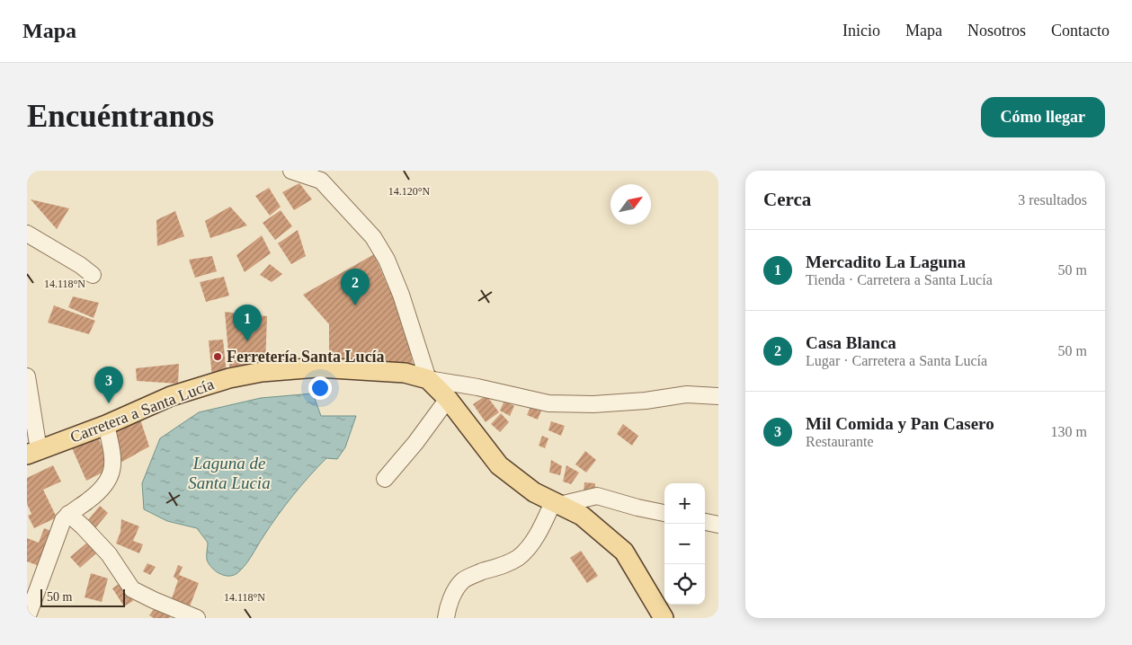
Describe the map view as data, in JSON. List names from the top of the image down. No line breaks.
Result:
{"streets":{"main road":["Carretera a Santa Lucía"]},"water":["Laguna de Santa Lucia"],"places":["Ferretería Santa Lucía"],"scale_bar":"50 m","north":"top right","page":{"header":"Mapa","nav":["Inicio","Mapa","Nosotros","Contacto"],"buttons":"Cómo llegar","title":"Encuéntranos","heading":["Cerca","3 resultados"],"list":[{"mark":"1","name":"Mercadito La Laguna","note":"Tienda · Carretera a Santa Lucía","value":"50 m"},{"mark":"2","name":"Casa Blanca","note":"Lugar · Carretera a Santa Lucía","value":"50 m"},{"mark":"3","name":"Mil Comida y Pan Casero","note":"Restaurante","value":"130 m"}],"pins":["2","1","3"],"map_buttons":["+","−"],"scale":"50 m"},"coordinates":["14.120°N","14.118°N"]}
